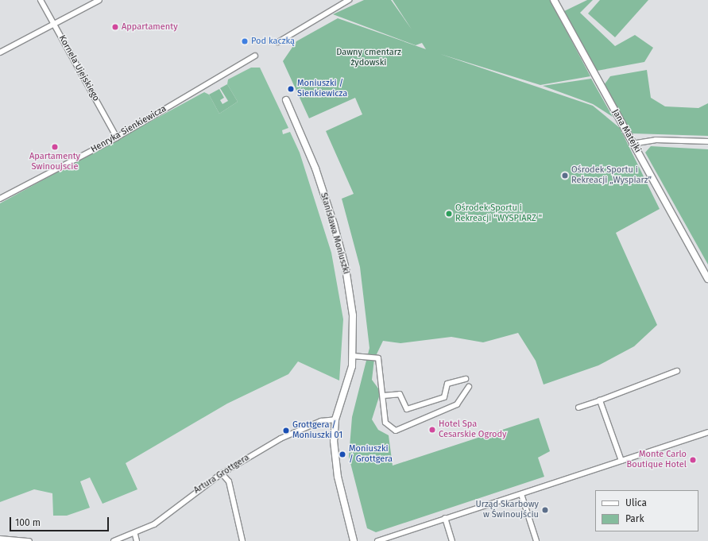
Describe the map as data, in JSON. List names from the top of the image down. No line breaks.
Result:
{"streets":{"street":["Kornela Ujejskiego","Henryka Sienkiewicza","Jana Matejki","Stanisława Moniuszki","Artura Grottgera"]},"crossings":[["Kornela Ujejskiego","Henryka Sienkiewicza"],["Stanisława Moniuszki","Artura Grottgera"]],"parks":["Dawny cmentarz żydowski"],"places":["Appartamenty","Pod kaczką","Moniuszki / Sienkiewicza","Apartamenty Swinoujscie","Ośrodek Sportu i Rekreacji „Wyspiarz”","Ośrodek Sportu i Rekreacji \"WYSPIARZ \"","Hotel Spa Cesarskie Ogrody","Grottgera / Moniuszki 01","Moniuszki / Grottgera","Monte Carlo Boutique Hotel","Urząd Skarbowy w Świnoujściu"],"legend":["Ulica","Park"],"scale_bar":"100 m"}
